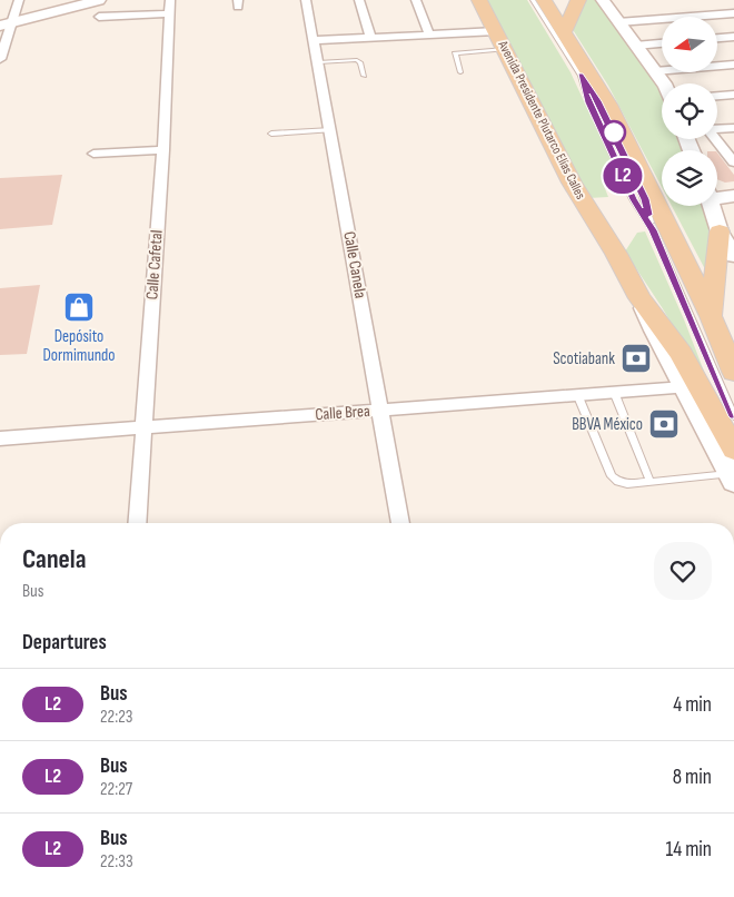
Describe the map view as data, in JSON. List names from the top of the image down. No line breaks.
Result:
{"streets":{"main road":["Avenida Presidente Plutarco Elías Calles"],"street":["Calle Cafetal","Calle Canela","Calle Brea"]},"crossings":[["Avenida Presidente Plutarco Elías Calles","Calle Brea"],["Calle Cafetal","Calle Brea"],["Calle Canela","Calle Brea"]],"places":{"shop":["Depósito Dormimundo"],"bank":["Scotiabank","BBVA México"]},"lines":["bus line L2"],"north":"left","page":{"on_map":"L2","heading":[["Canela","Bus"],"Departures"],"list":[{"mark":"L2","name":"Bus","note":"22:23","value":"4 min"},{"mark":"L2","name":"Bus","note":"22:27","value":"8 min"},{"mark":"L2","name":"Bus","note":"22:33","value":"14 min"}]}}
